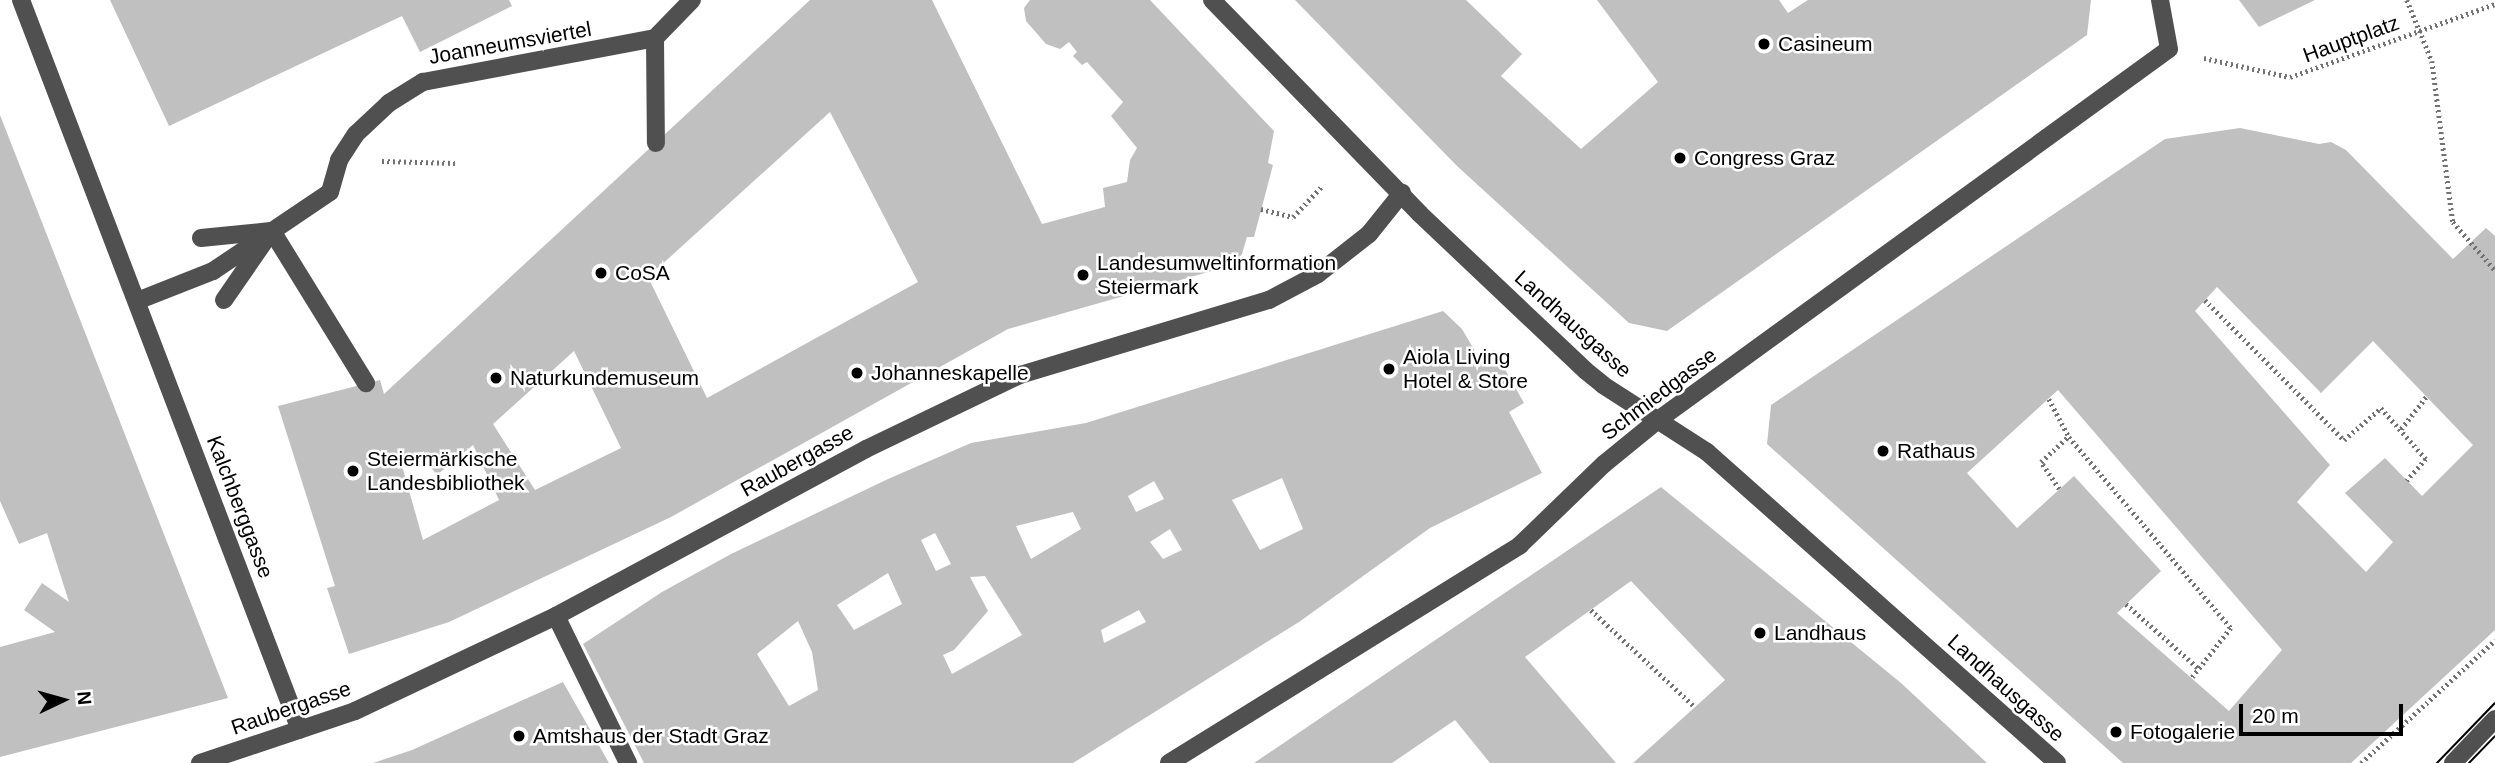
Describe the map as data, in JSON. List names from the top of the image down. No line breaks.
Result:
{"streets":{"street":["Joanneumsviertel","Landhausgasse","Schmiedgasse","Raubergasse","Kalchberggasse"],"path":["Hauptplatz"]},"crossings":[["Hauptplatz","Schmiedgasse"],["Joanneumsviertel","Kalchberggasse"],["Landhausgasse","Schmiedgasse"],["Landhausgasse","Raubergasse"],["Raubergasse","Kalchberggasse"]],"places":["Casineum","Congress Graz","CoSA","Landesumweltinformation Steiermark","Aiola Living Hotel & Store","Johanneskapelle","Naturkundemuseum","Rathaus","Steiermärkische Landesbibliothek","Landhaus","Fotogalerie","Amtshaus der Stadt Graz"],"scale_bar":"20 m","north":"right"}
